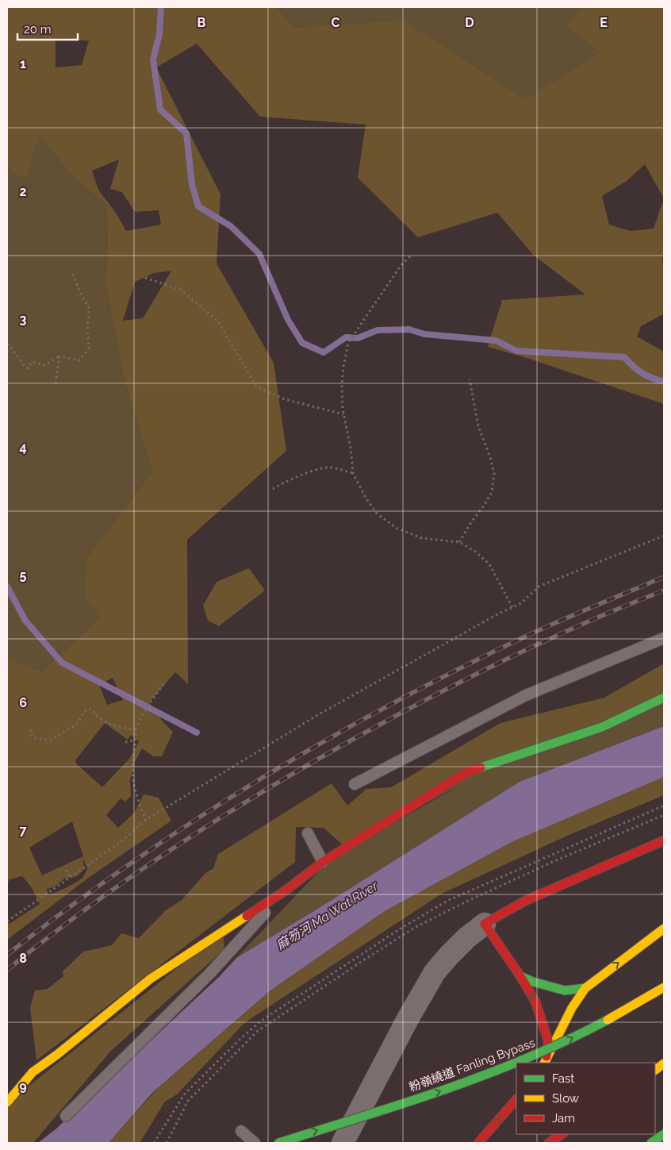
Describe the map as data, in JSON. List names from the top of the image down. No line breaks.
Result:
{"streets":{"main road":["粉嶺繞道 Fanling Bypass"]},"one_way":["粉嶺繞道 Fanling Bypass"],"water":["麻笏河 Ma Wat River"],"legend":["Fast","Slow","Jam"],"scale_bar":"20 m","grid":{"columns":["B","C","D","E"],"rows":["1","2","3","4","5","6","7","8","9"]}}
